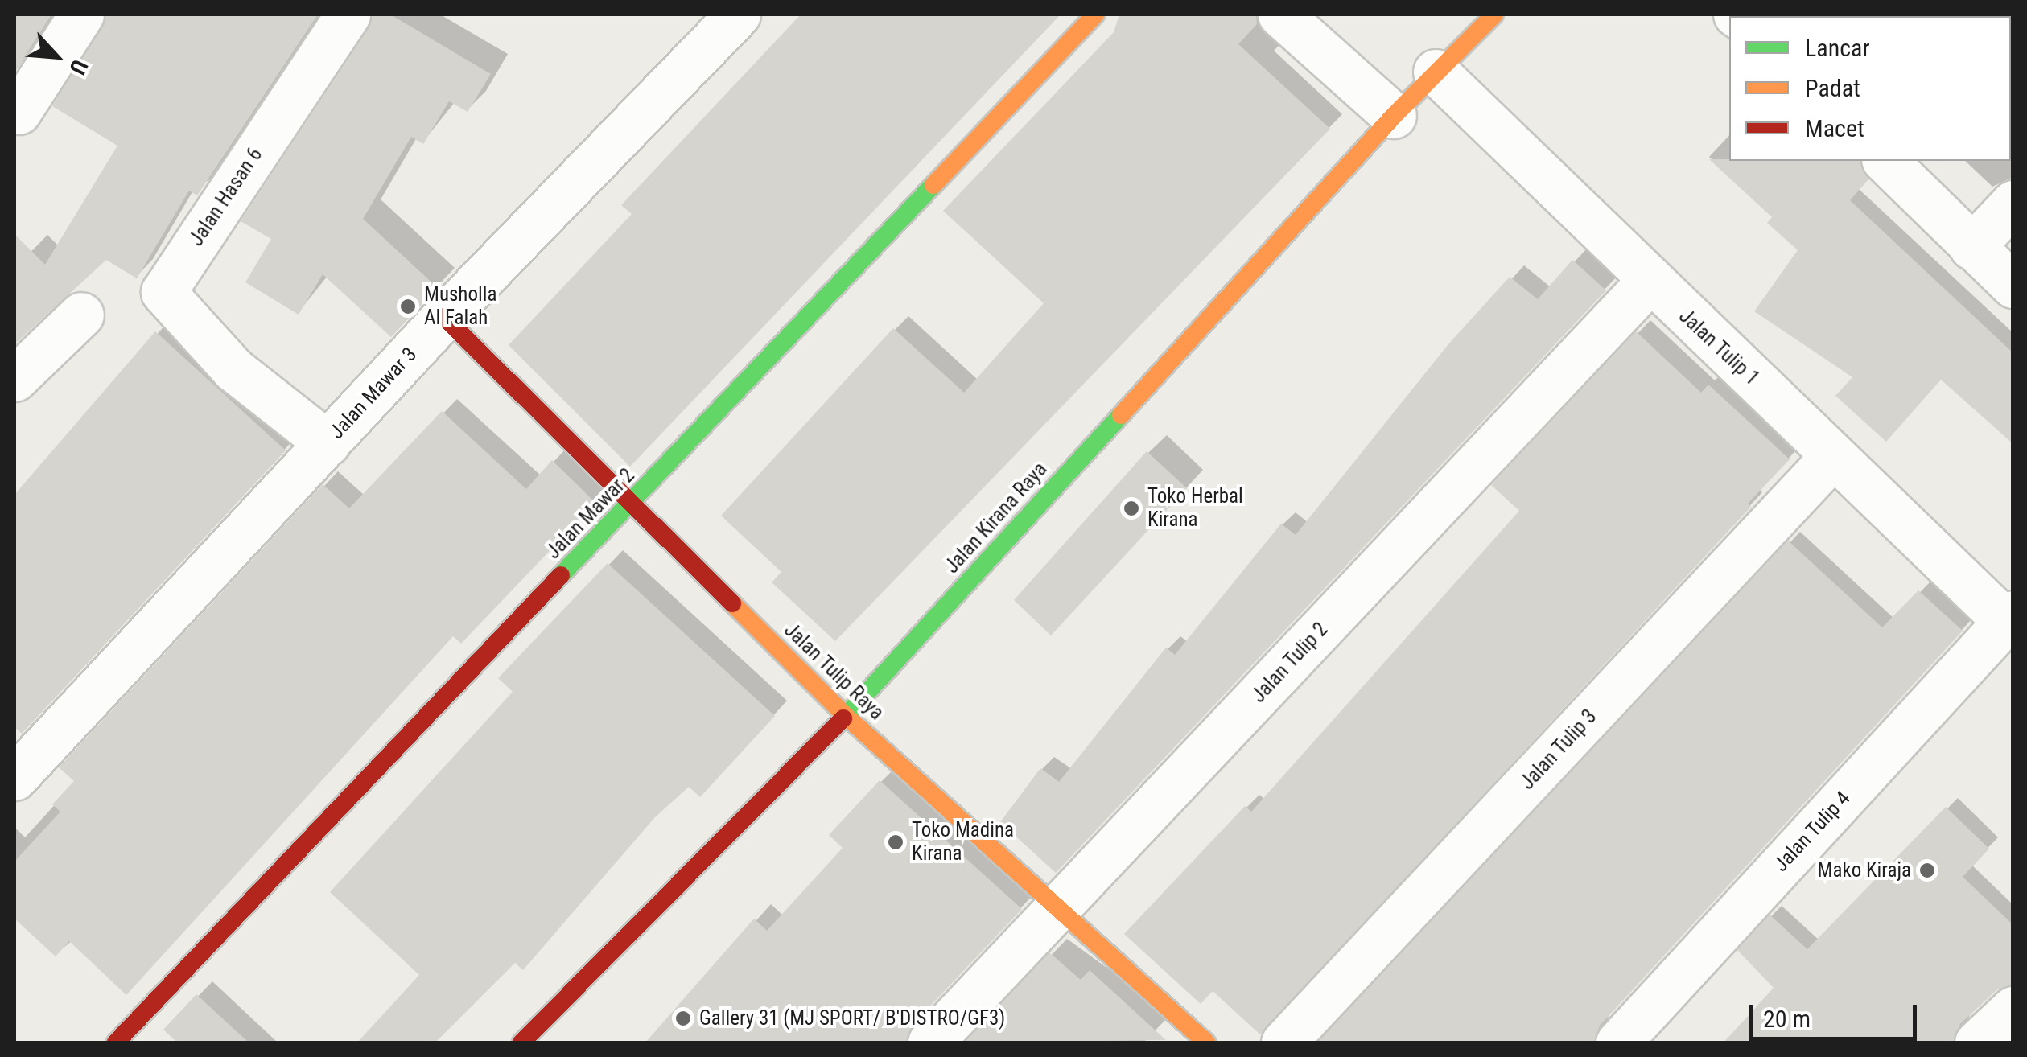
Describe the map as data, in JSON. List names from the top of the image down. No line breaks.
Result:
{"streets":{"street":["Jalan Hasan 6","Jalan Tulip 1","Jalan Mawar 3","Jalan Mawar 2","Jalan Kirana Raya","Jalan Tulip 2","Jalan Tulip Raya","Jalan Tulip 3","Jalan Tulip 4"]},"crossings":[["Jalan Hasan 6","Jalan Mawar 3"],["Jalan Tulip 1","Jalan Kirana Raya"],["Jalan Tulip 1","Jalan Tulip 2"],["Jalan Tulip 1","Jalan Tulip 3"],["Jalan Tulip 1","Jalan Tulip 4"],["Jalan Mawar 3","Jalan Tulip Raya"],["Jalan Mawar 2","Jalan Tulip Raya"],["Jalan Kirana Raya","Jalan Tulip Raya"],["Jalan Tulip 2","Jalan Tulip Raya"]],"places":["Musholla Al Falah","Toko Herbal Kirana","Toko Madina Kirana","Mako Kiraja","Gallery 31 (MJ SPORT/ B'DISTRO/GF3)"],"legend":["Lancar","Padat","Macet"],"scale_bar":"20 m","north":"bottom right"}
